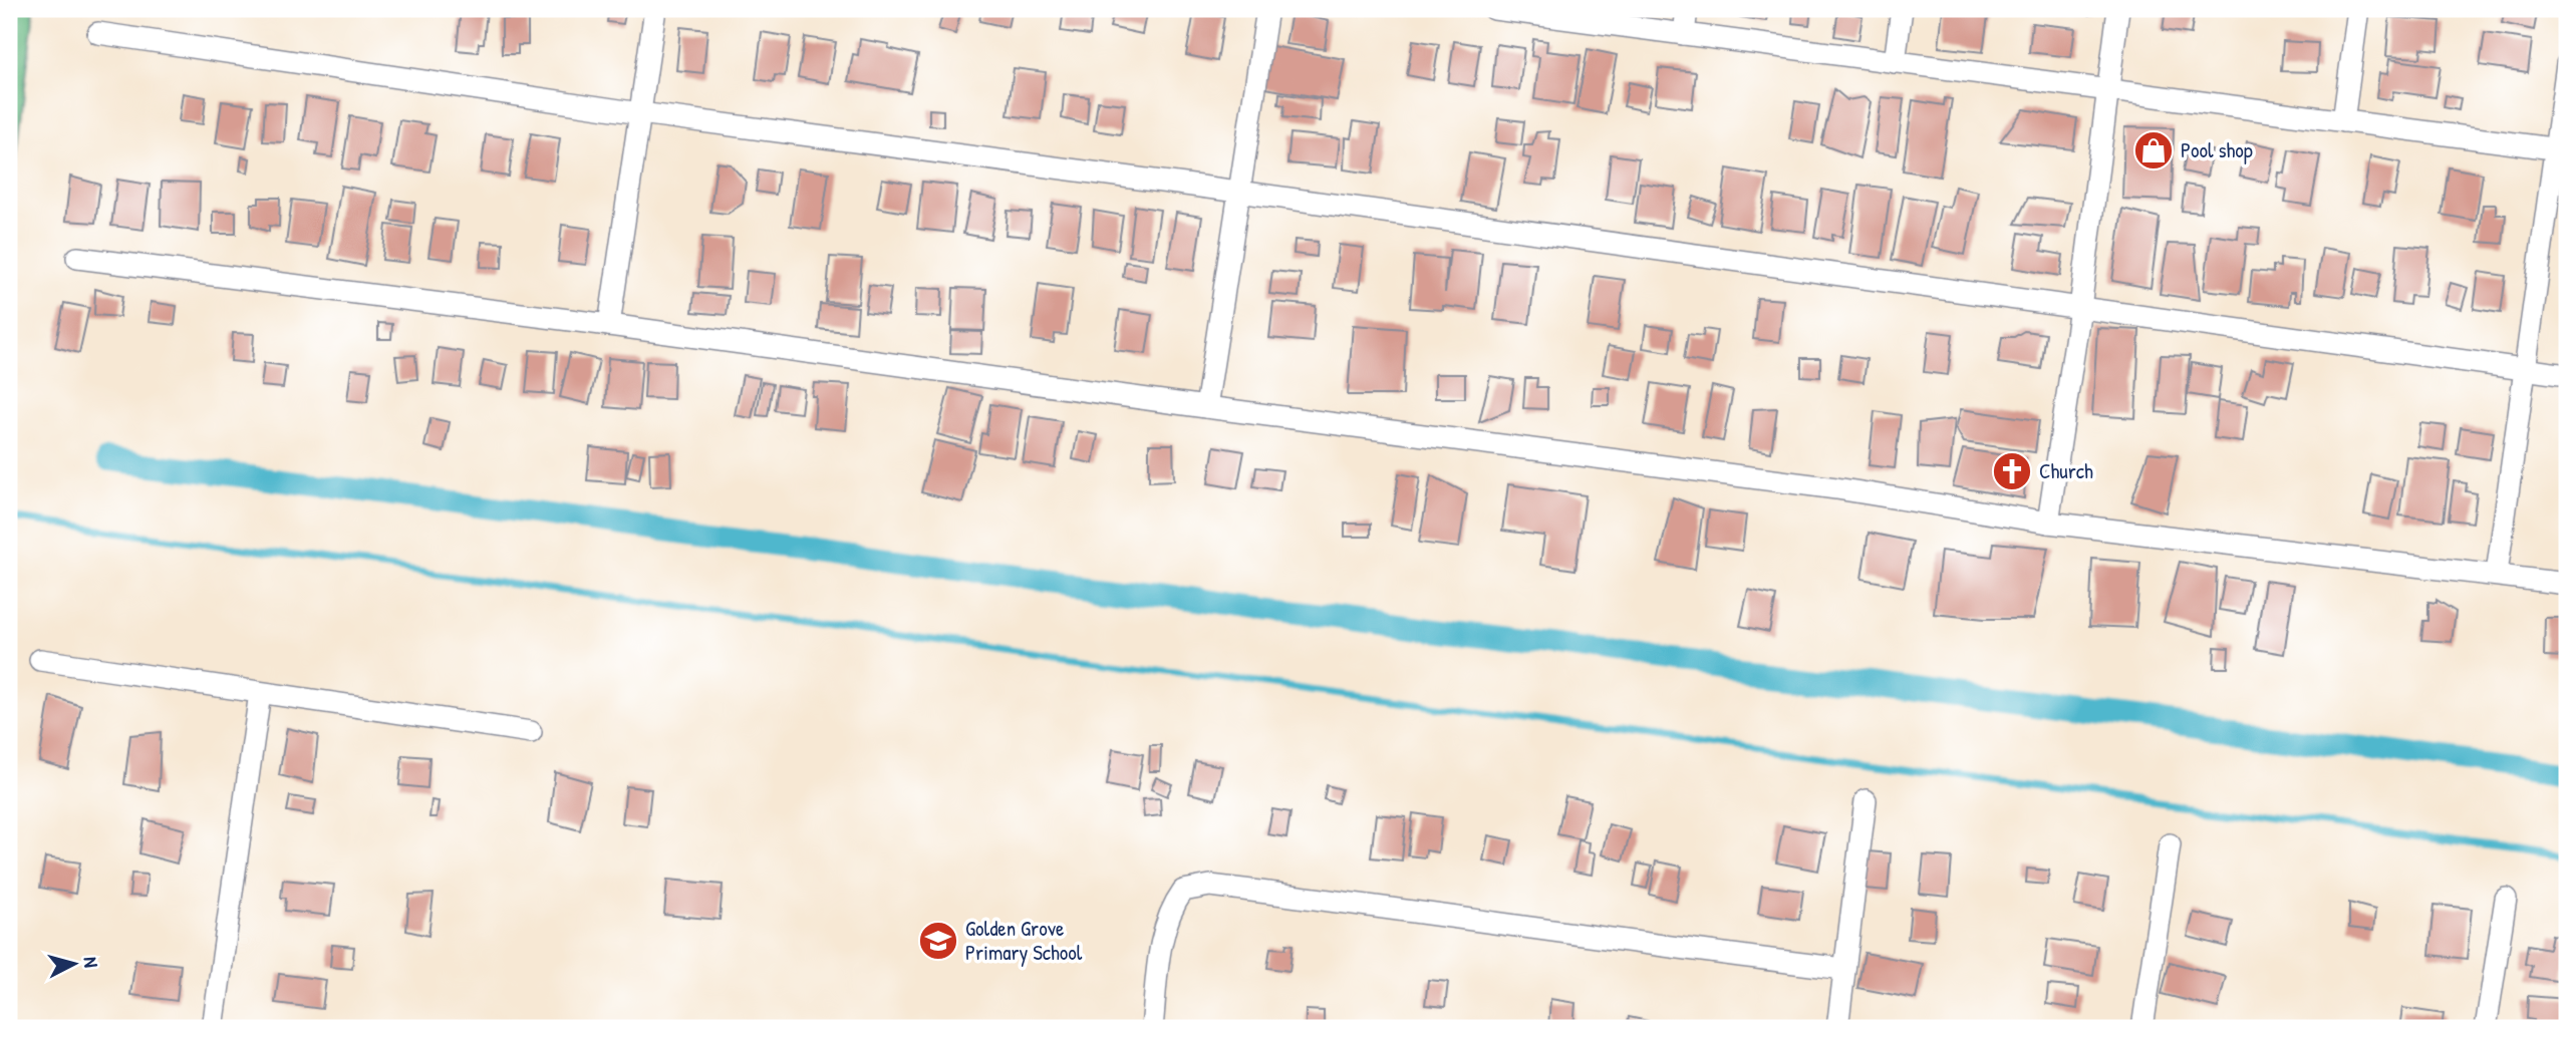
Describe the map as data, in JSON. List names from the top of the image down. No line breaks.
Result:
{"places":{"shop":["Pool shop"],"church":["Church"],"school or university":["Golden Grove Primary School"]},"north":"right"}
